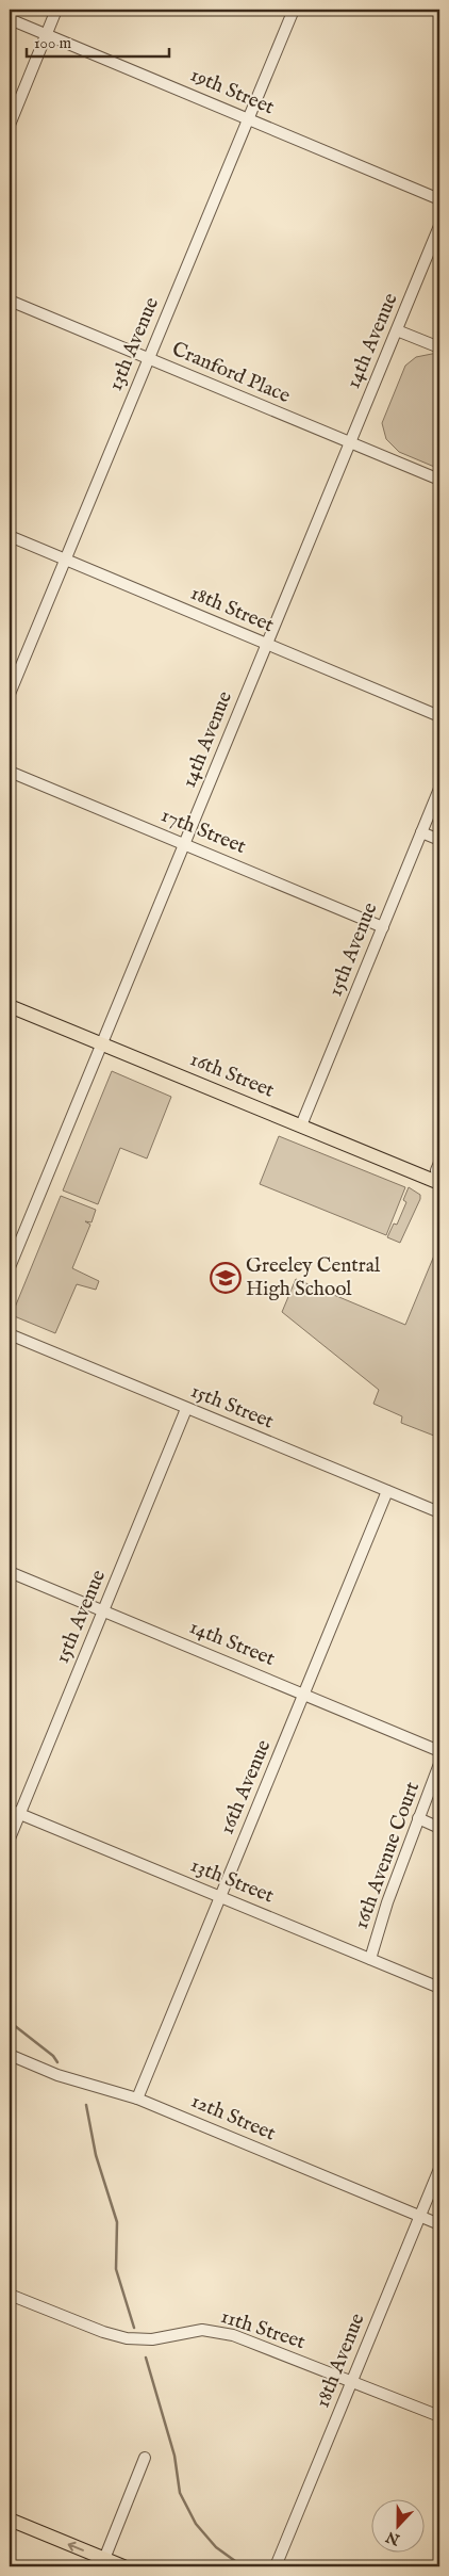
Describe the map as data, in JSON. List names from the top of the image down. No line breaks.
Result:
{"streets":{"main road":["16th Street"],"street":["19th Street","14th Avenue","13th Avenue","Cranford Place","18th Street","17th Street","15th Avenue","15th Street","14th Street","16th Avenue","16th Avenue Court","13th Street","12th Street","11th Street","18th Avenue"]},"crossings":[["19th Street","13th Avenue"],["14th Avenue","Cranford Place"],["14th Avenue","18th Street"],["14th Avenue","17th Street"],["14th Avenue","16th Street"],["13th Avenue","Cranford Place"],["13th Avenue","18th Street"],["17th Street","15th Avenue"],["15th Avenue","16th Street"],["15th Avenue","15th Street"],["15th Avenue","14th Street"],["15th Avenue","13th Street"],["15th Street","16th Avenue"],["14th Street","16th Avenue"],["16th Avenue","13th Street"],["16th Avenue","12th Street"],["16th Avenue Court","13th Street"],["12th Street","18th Avenue"],["11th Street","18th Avenue"]],"places":{"school or university":["Greeley Central High School"]},"scale_bar":"100 m","north":"bottom"}
